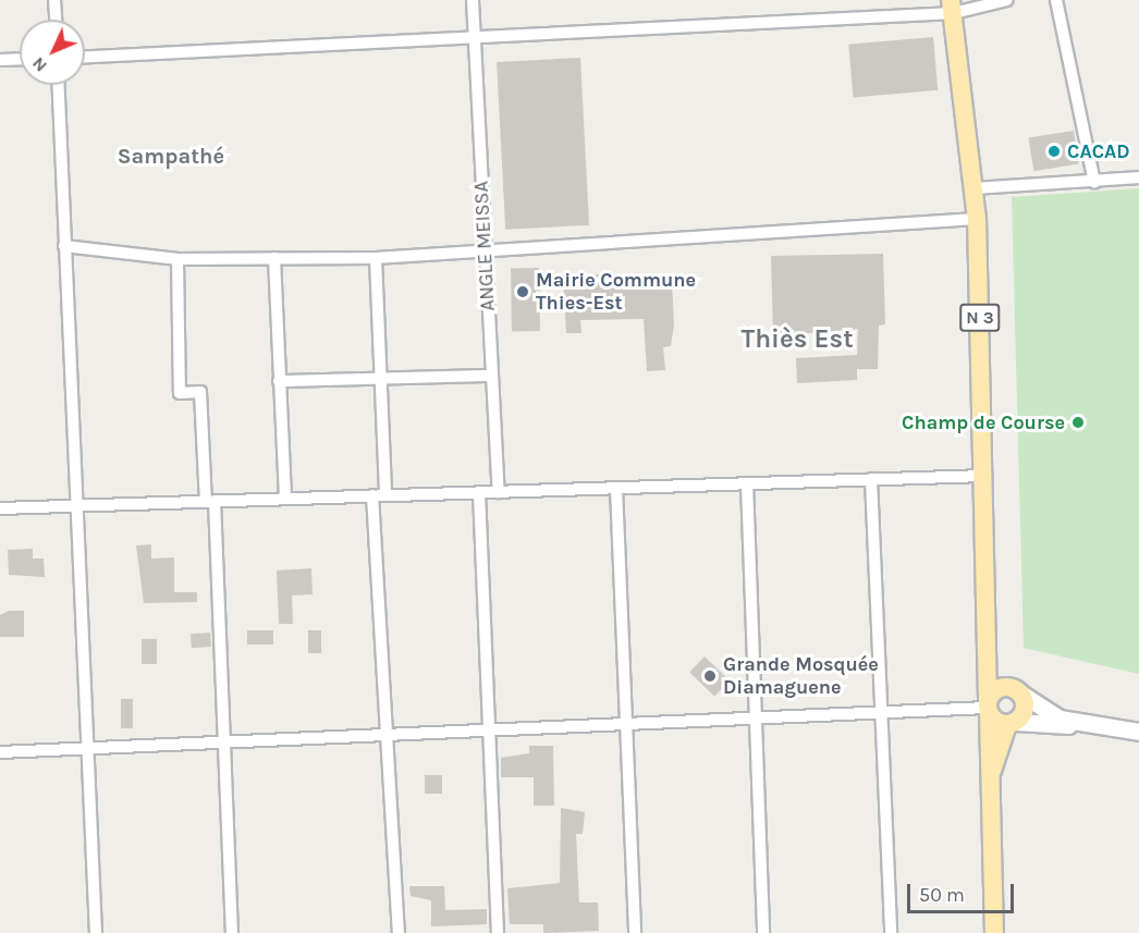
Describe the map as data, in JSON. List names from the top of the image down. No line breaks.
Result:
{"streets":{"main road":["N 3"],"street":["ANGLE MEISSA"]},"districts":["Sampathé","Thiès Est"],"places":["CACAD","Mairie Commune Thies-Est","Champ de Course","Grande Mosquée Diamaguene"],"scale_bar":"50 m","north":"bottom left"}
